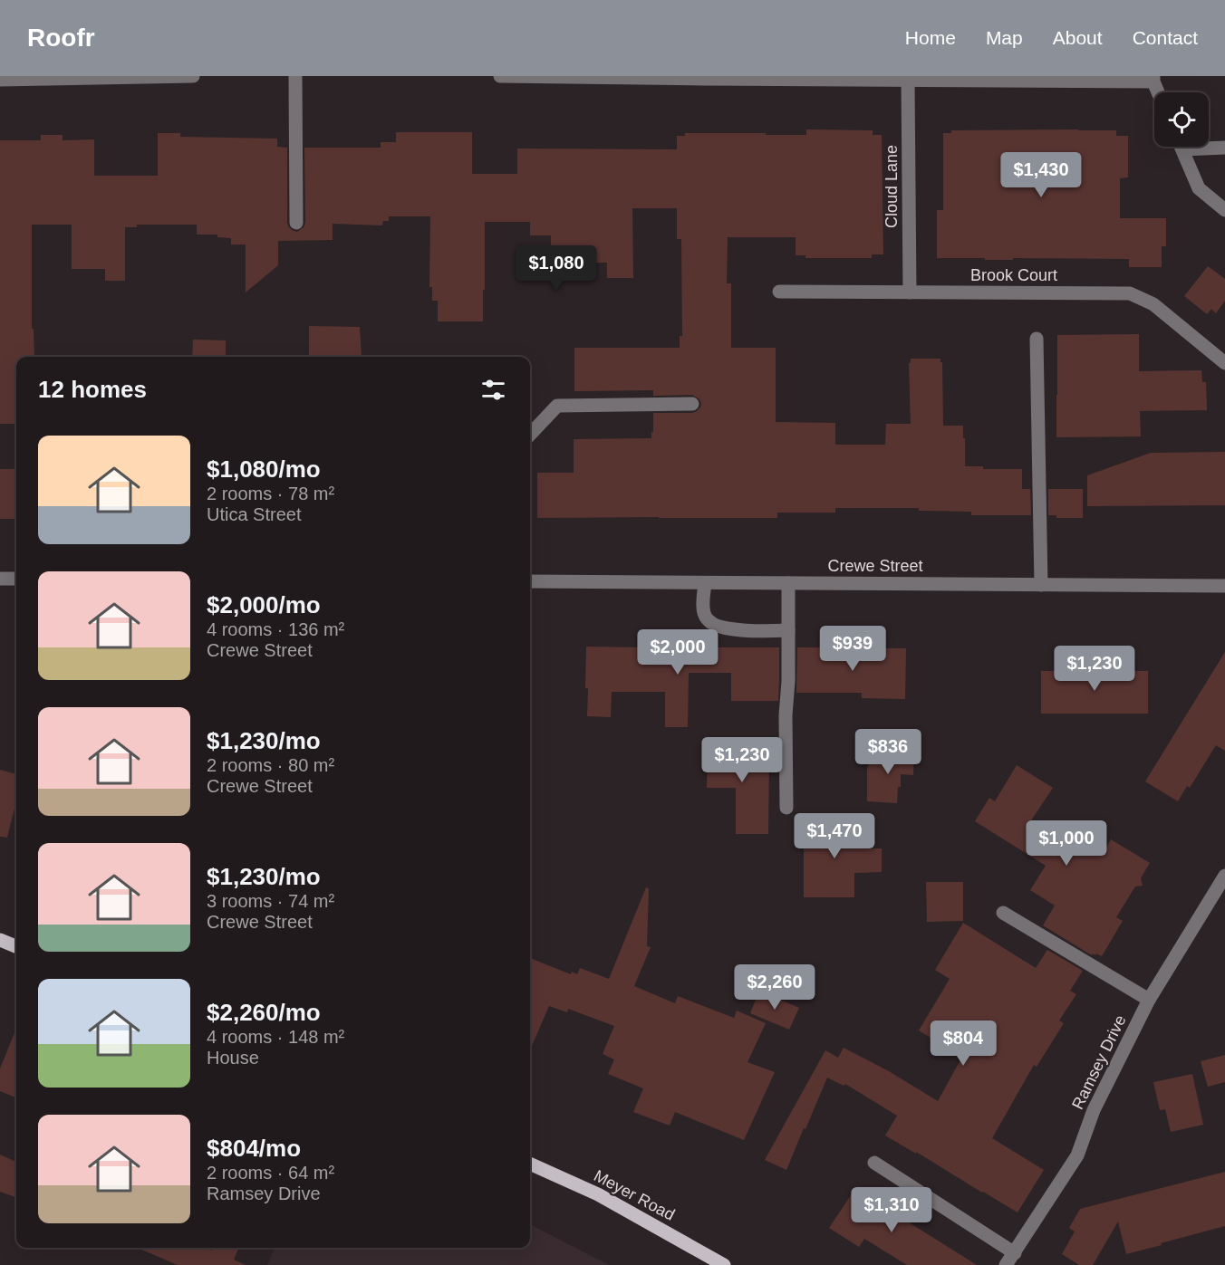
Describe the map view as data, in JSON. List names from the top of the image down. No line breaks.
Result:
{"streets":{"main road":["Meyer Road"],"street":["Cloud Lane","Brook Court","Crewe Street","Ramsey Drive"]},"crossings":[["Cloud Lane","Brook Court"]],"page":{"header":"Roofr","nav":["Home","Map","About","Contact"],"price":["$1,430","$1,080","$939","$2,000","$1,230","$836","$1,230","$1,470","$1,000","$2,260","$804","$1,310"],"heading":"12 homes","list":[{"name":"$1,080/mo","note":"2 rooms · 78 m² · Utica Street"},{"name":"$2,000/mo","note":"4 rooms · 136 m² · Crewe Street"},{"name":"$1,230/mo","note":"2 rooms · 80 m² · Crewe Street"},{"name":"$1,230/mo","note":"3 rooms · 74 m² · Crewe Street"},{"name":"$2,260/mo","note":"4 rooms · 148 m² · House"},{"name":"$804/mo","note":"2 rooms · 64 m² · Ramsey Drive"}]}}
